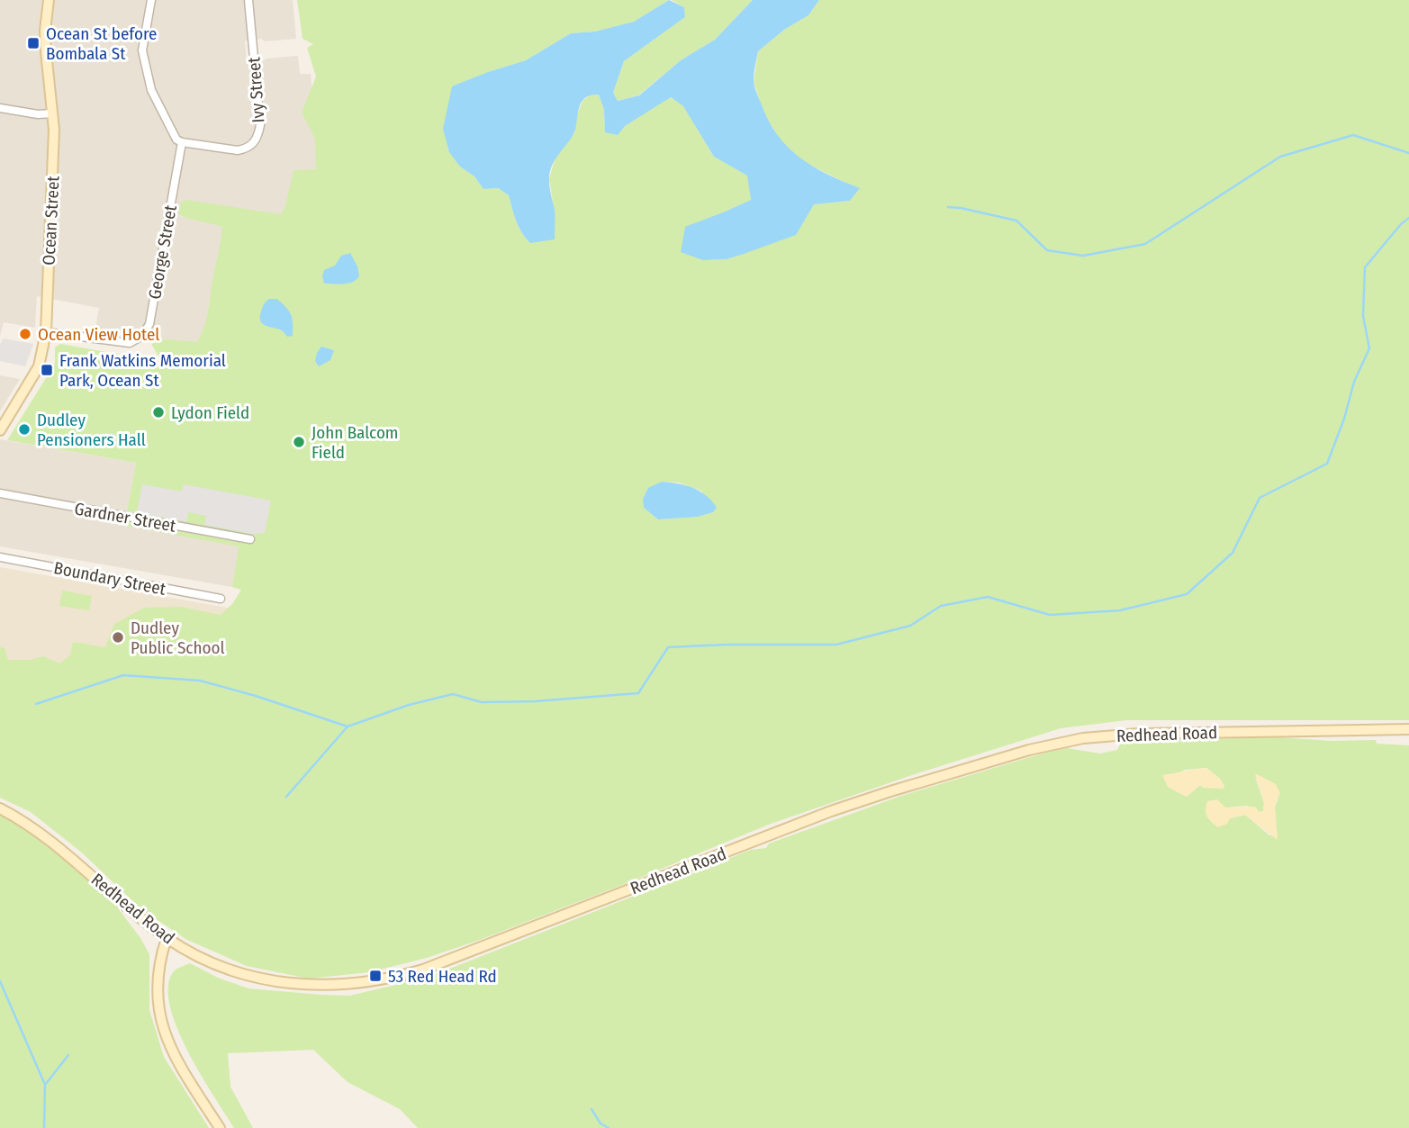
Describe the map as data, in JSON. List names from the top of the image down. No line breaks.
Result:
{"streets":{"main road":["Ocean Street","Redhead Road"],"street":["Ivy Street","George Street","Gardner Street","Boundary Street"]},"crossings":[["Ivy Street","George Street"],["Ocean Street","George Street"]],"places":{"transit":["Ocean St before Bombala St","Frank Watkins Memorial Park, Ocean St","53 Red Head Rd"],"other":["Ocean View Hotel","Lydon Field","Dudley Pensioners Hall","John Balcom Field","Dudley Public School"]}}
